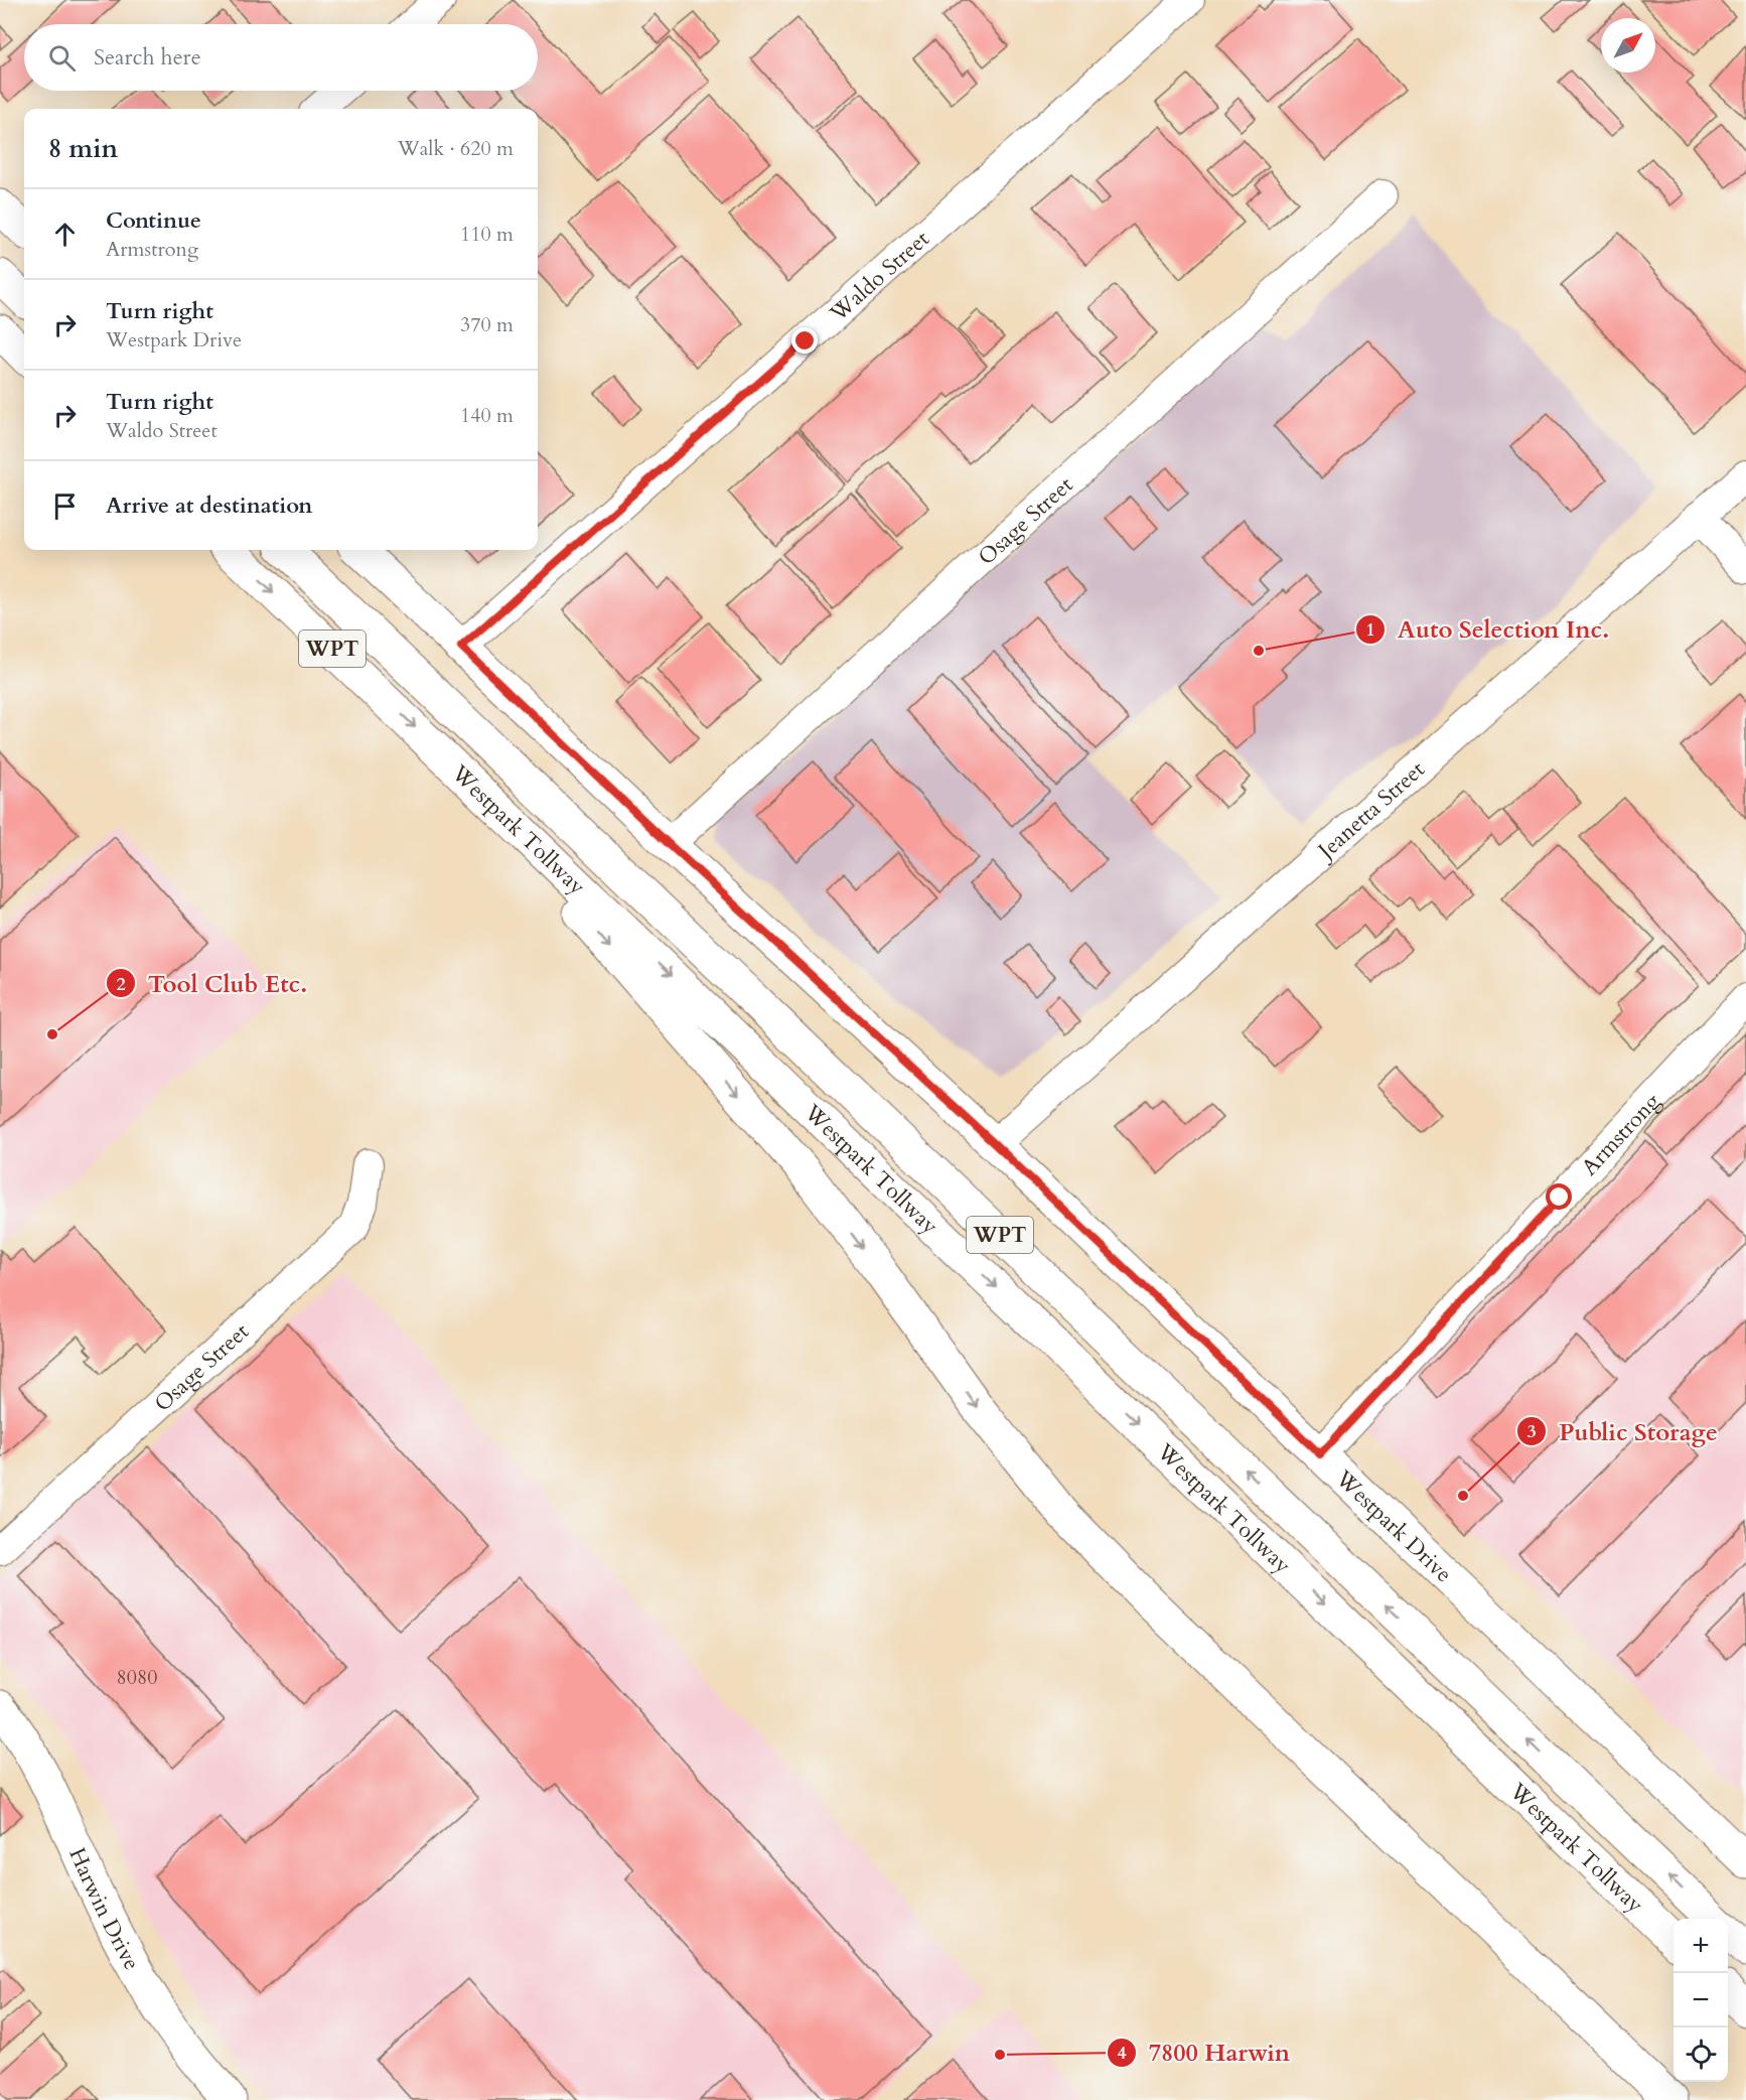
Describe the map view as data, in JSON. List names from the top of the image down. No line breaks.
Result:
{"streets":{"main road":["WPT","Westpark Tollway","Westpark Drive","Harwin Drive"],"street":["Waldo Street","Osage Street","Jeanetta Street","Armstrong"]},"crossings":[["Waldo Street","Westpark Drive"],["Osage Street","Westpark Drive"],["Jeanetta Street","Westpark Drive"],["Armstrong","Westpark Drive"]],"places":["Auto Selection Inc.","Tool Club Etc.","Public Storage","7800 Harwin"],"house_numbers":["8080"],"north":"top right","page":{"search":"Search here","heading":["8 min","Walk · 620 m"],"list":[["Continue","Armstrong","110 m"],["Turn right","Westpark Drive","370 m"],["Turn right","Waldo Street","140 m"],"Arrive at destination"],"map_buttons":["+","−"]}}
